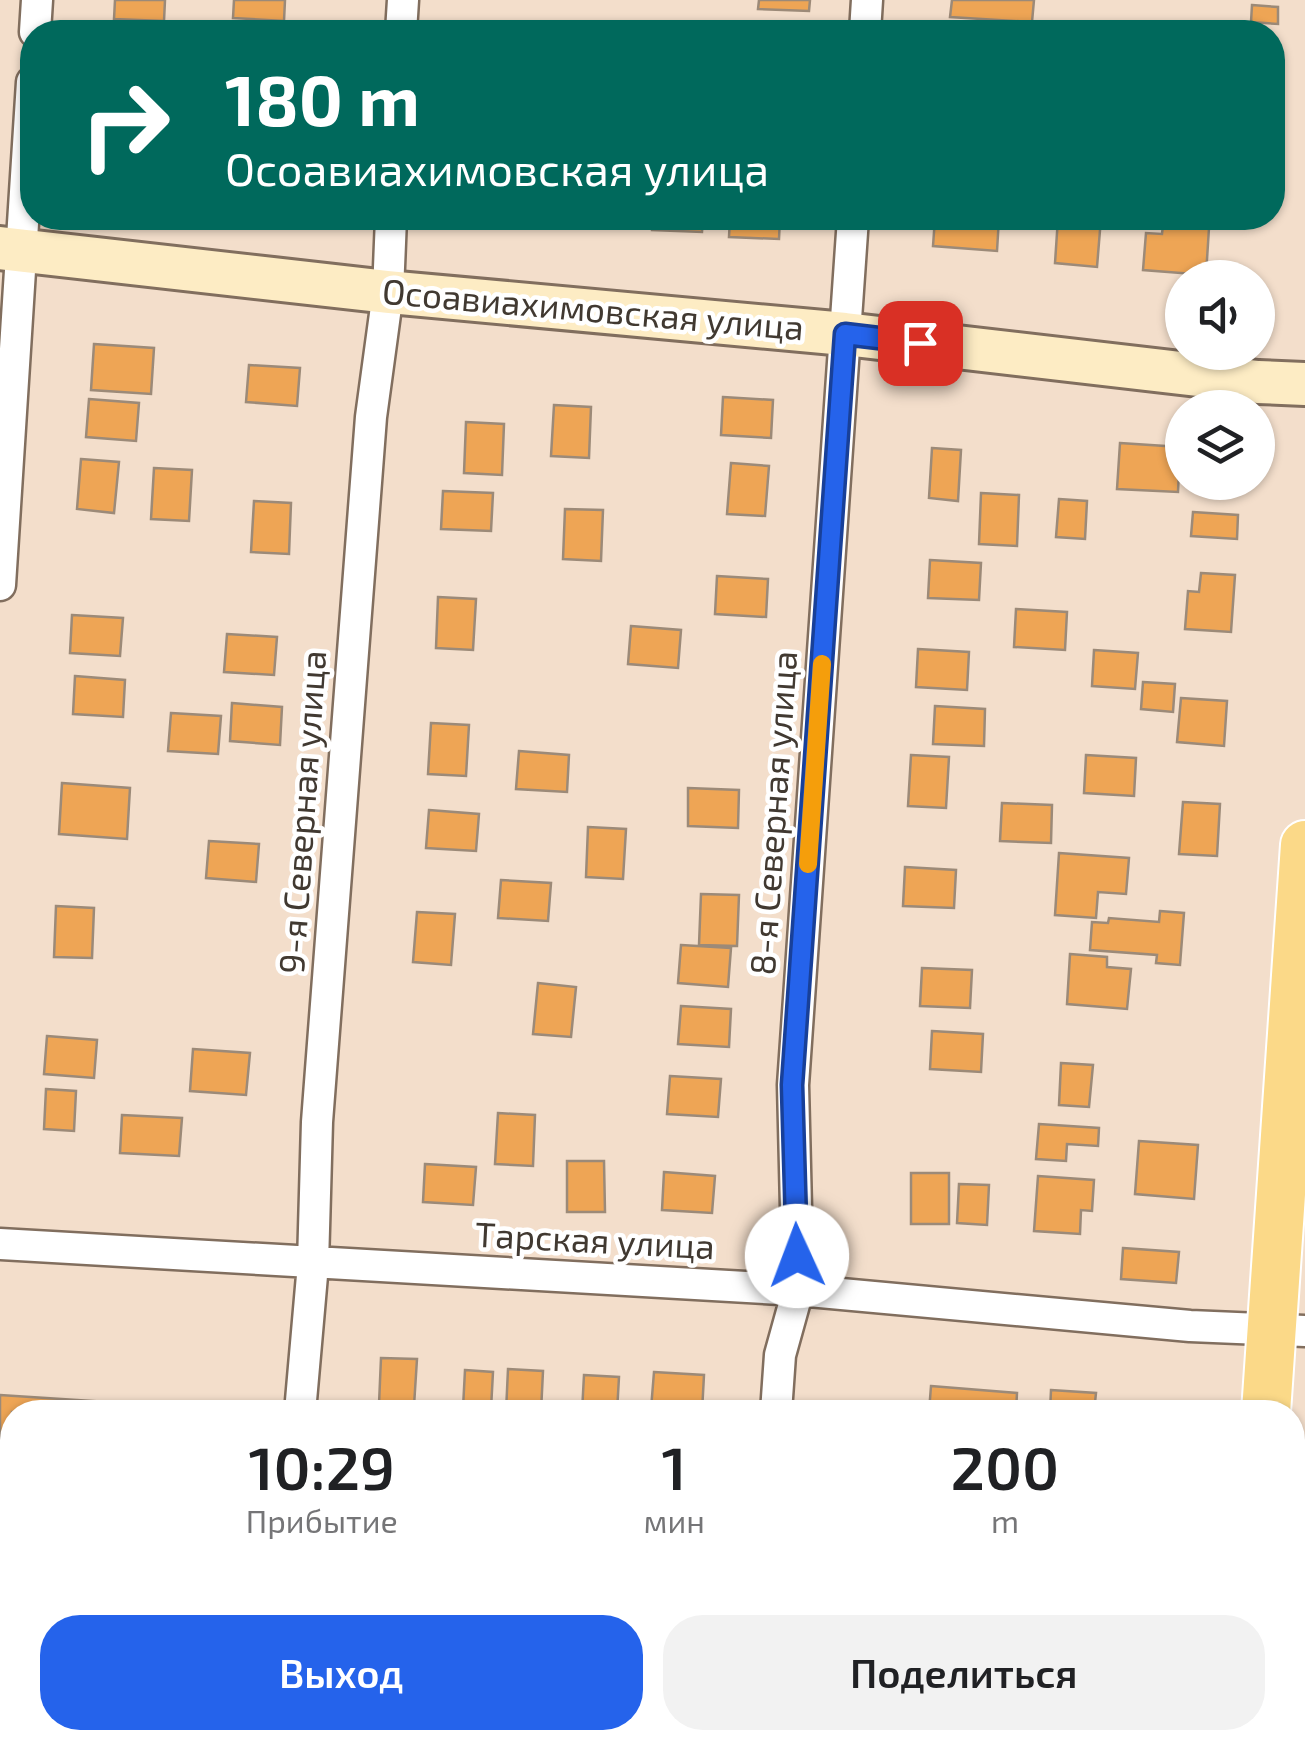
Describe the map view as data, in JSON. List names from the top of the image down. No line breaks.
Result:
{"streets":{"street":["Осоавиахимовская улица","9-я Северная улица","8-я Северная улица","Тарская улица"]},"crossings":[["Осоавиахимовская улица","9-я Северная улица"],["Осоавиахимовская улица","8-я Северная улица"],["9-я Северная улица","Тарская улица"],["8-я Северная улица","Тарская улица"]],"page":{"turn":["180 m","Осоавиахимовская улица"],"eta":["10:29","Прибытие","1","мин","200","m"],"buttons":["Выход","Поделиться"]}}
